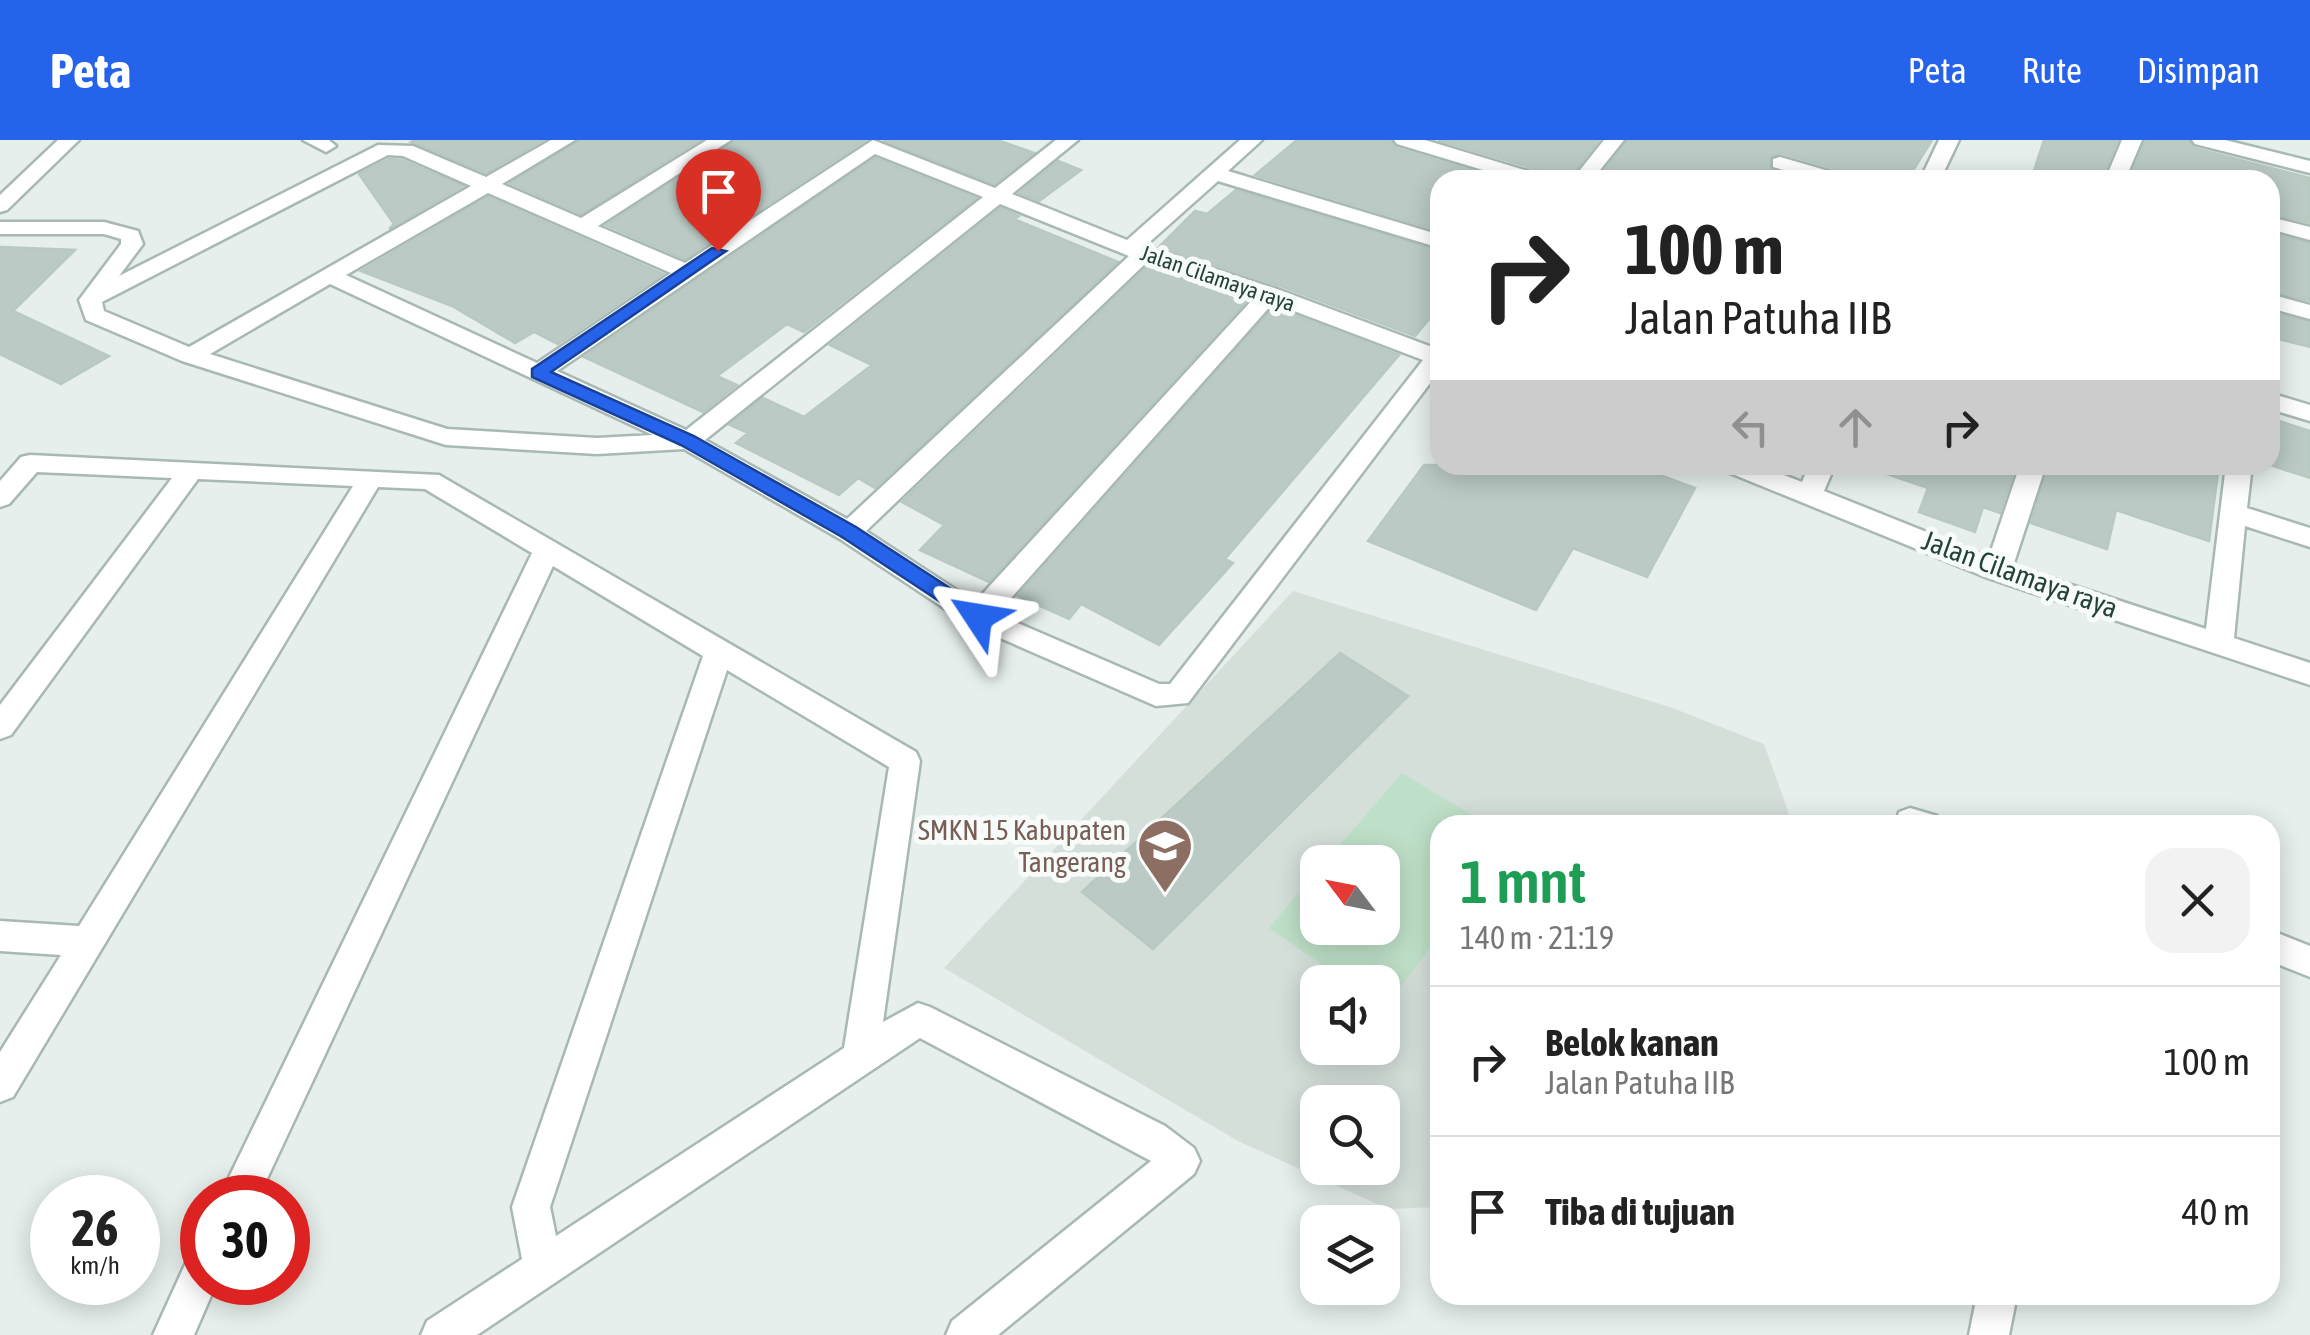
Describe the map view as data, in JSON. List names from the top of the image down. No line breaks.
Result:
{"streets":{"street":["Jalan Cilamaya raya"]},"places":{"school or university":["SMKN 15 Kabupaten Tangerang"]},"north":"top left","page":{"header":"Peta","nav":["Peta","Rute","Disimpan"],"turn":["100 m","Jalan Patuha IIB"],"heading":["1 mnt","140 m · 21:19"],"list":[{"name":"Belok kanan","note":"Jalan Patuha IIB","value":"100 m"},{"name":"Tiba di tujuan","value":"40 m"}],"speed":"26 km/h","limit":"30"}}
